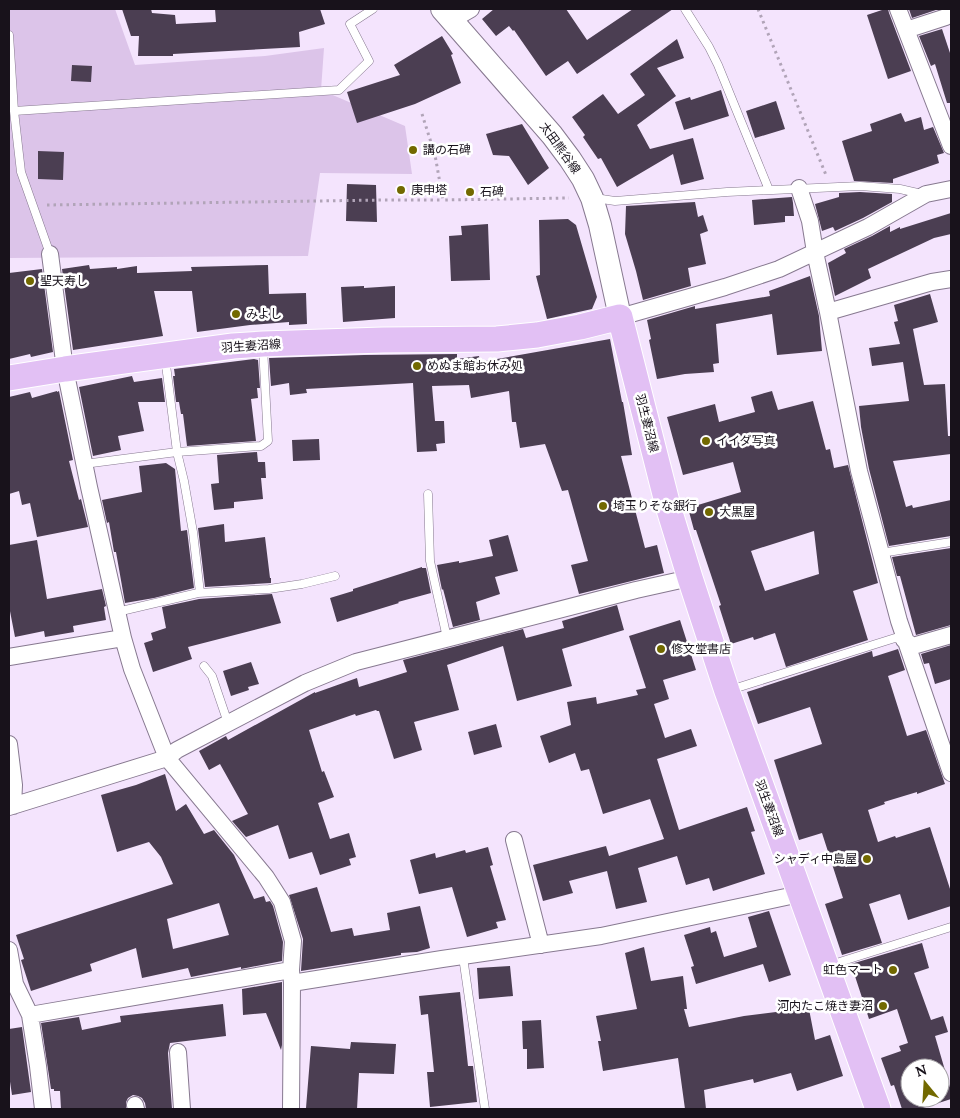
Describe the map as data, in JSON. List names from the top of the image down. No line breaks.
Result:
{"streets":{"main road":["太田熊谷線","羽生妻沼線"]},"crossings":[["太田熊谷線","羽生妻沼線"]],"places":["講の石碑","庚申塔","石碑","聖天寿し","みよし","めぬま館お休み処","イイダ写真","埼玉りそな銀行","大黒屋","修文堂書店","シャディ中島屋","虹色マート","河内たこ焼き妻沼"],"north":"top"}
